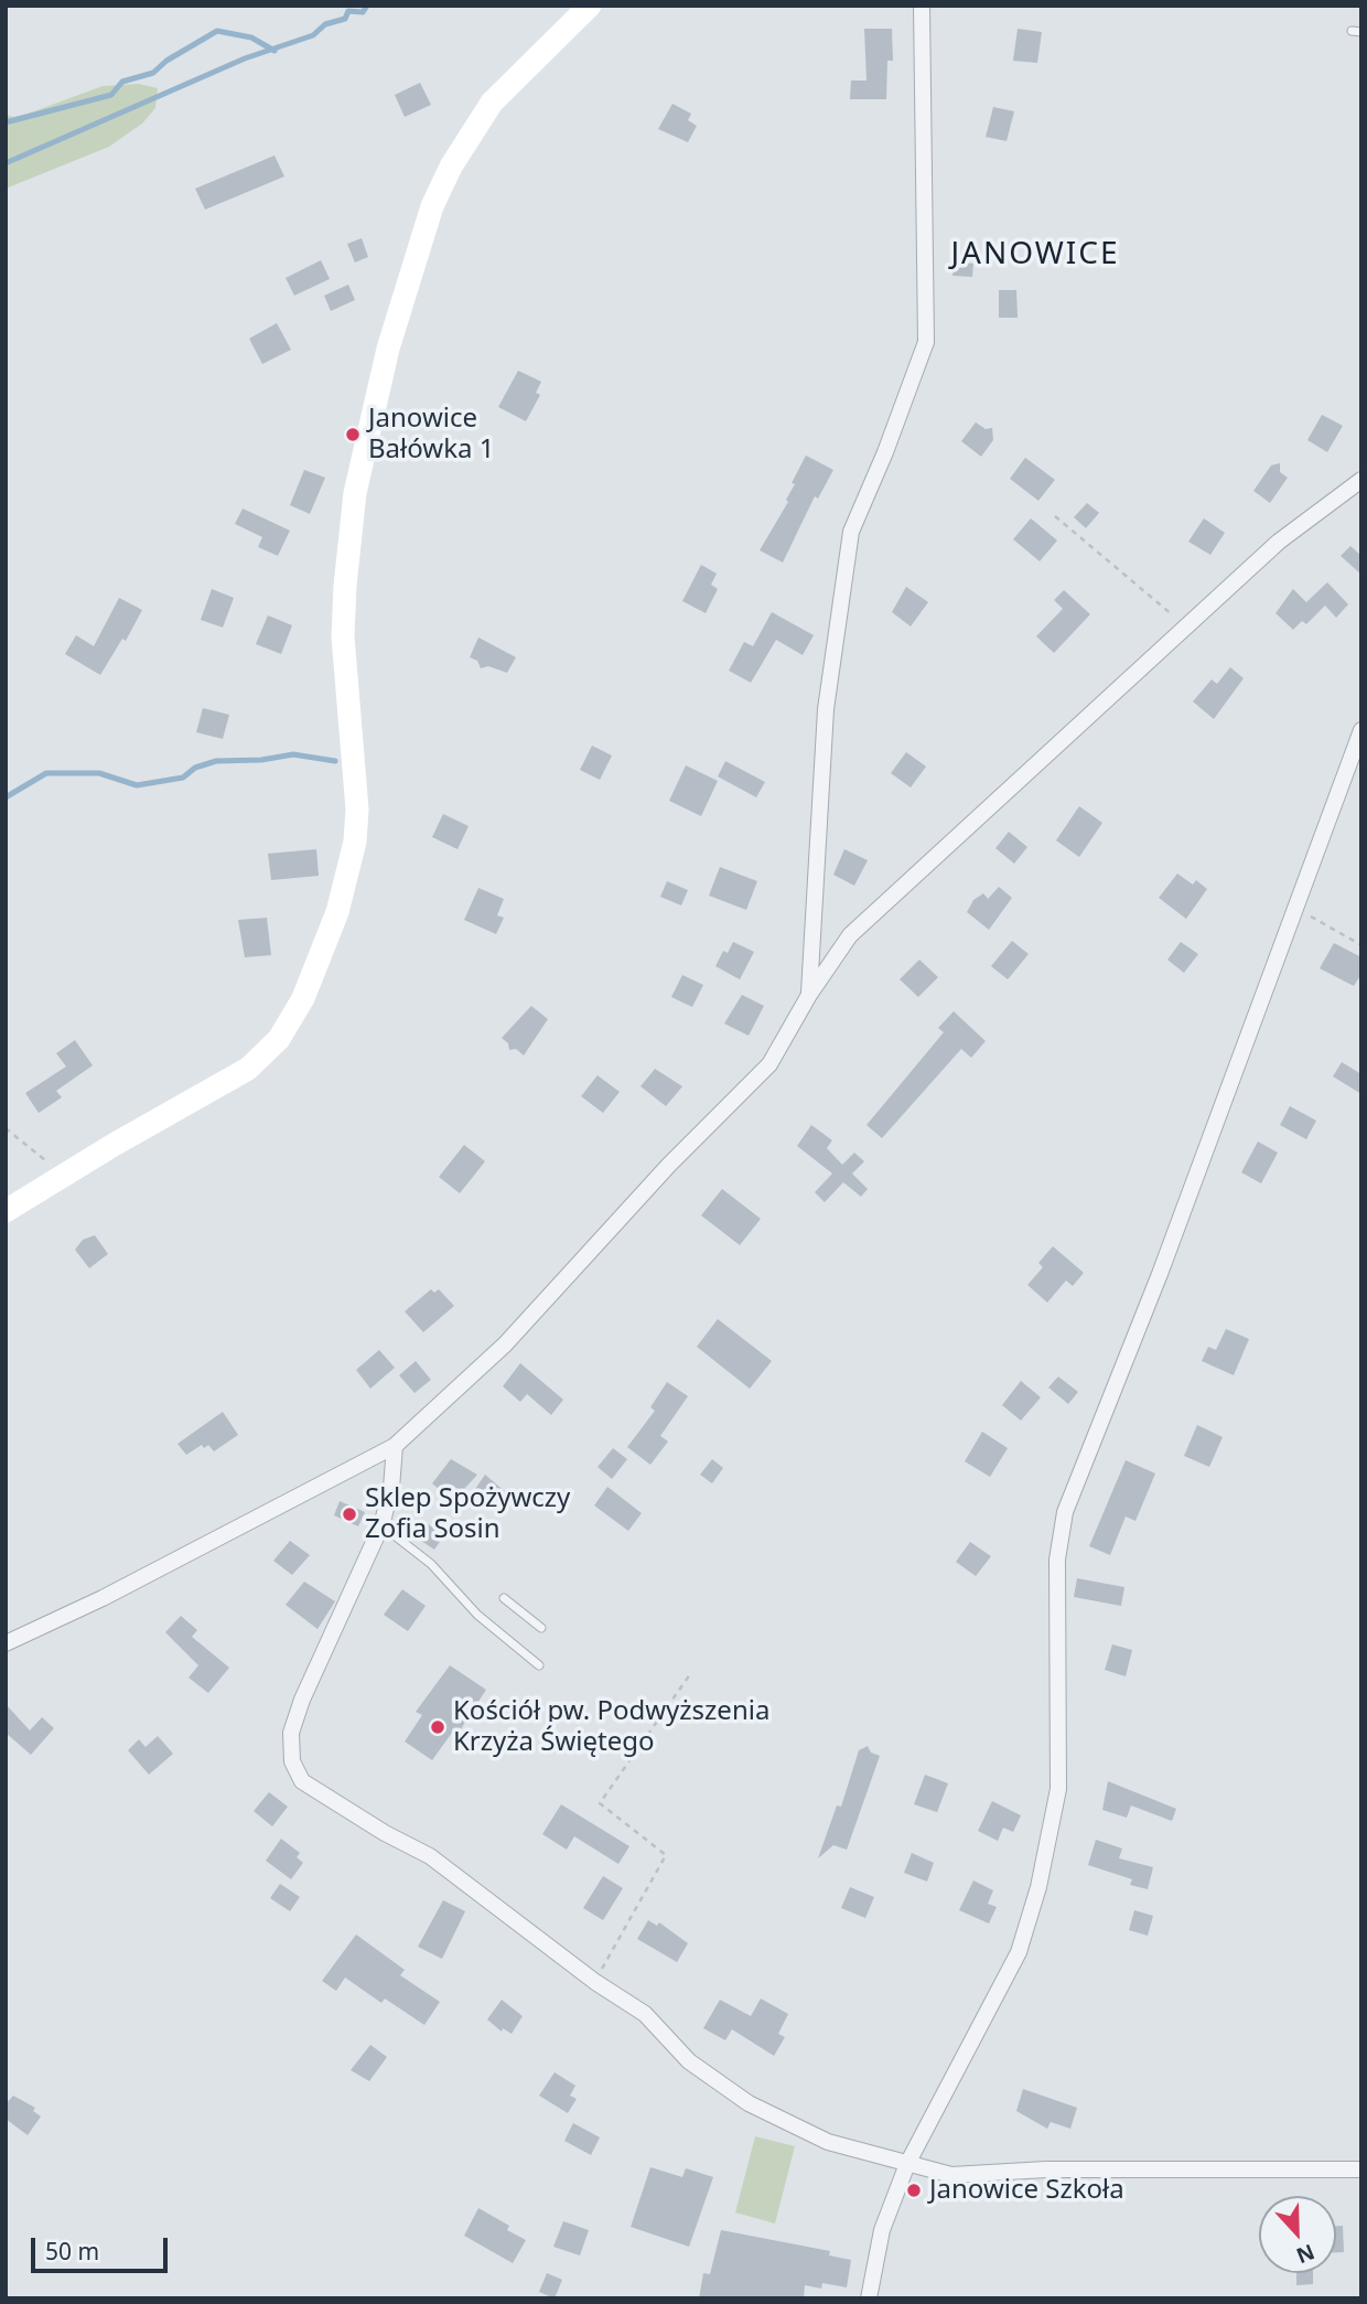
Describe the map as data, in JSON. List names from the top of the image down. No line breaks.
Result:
{"districts":["JANOWICE"],"places":["Janowice Bałówka 1","Sklep Spożywczy Zofia Sosin","Kościół pw. Podwyższenia Krzyża Świętego","Janowice Szkoła"],"scale_bar":"50 m","north":"bottom"}
